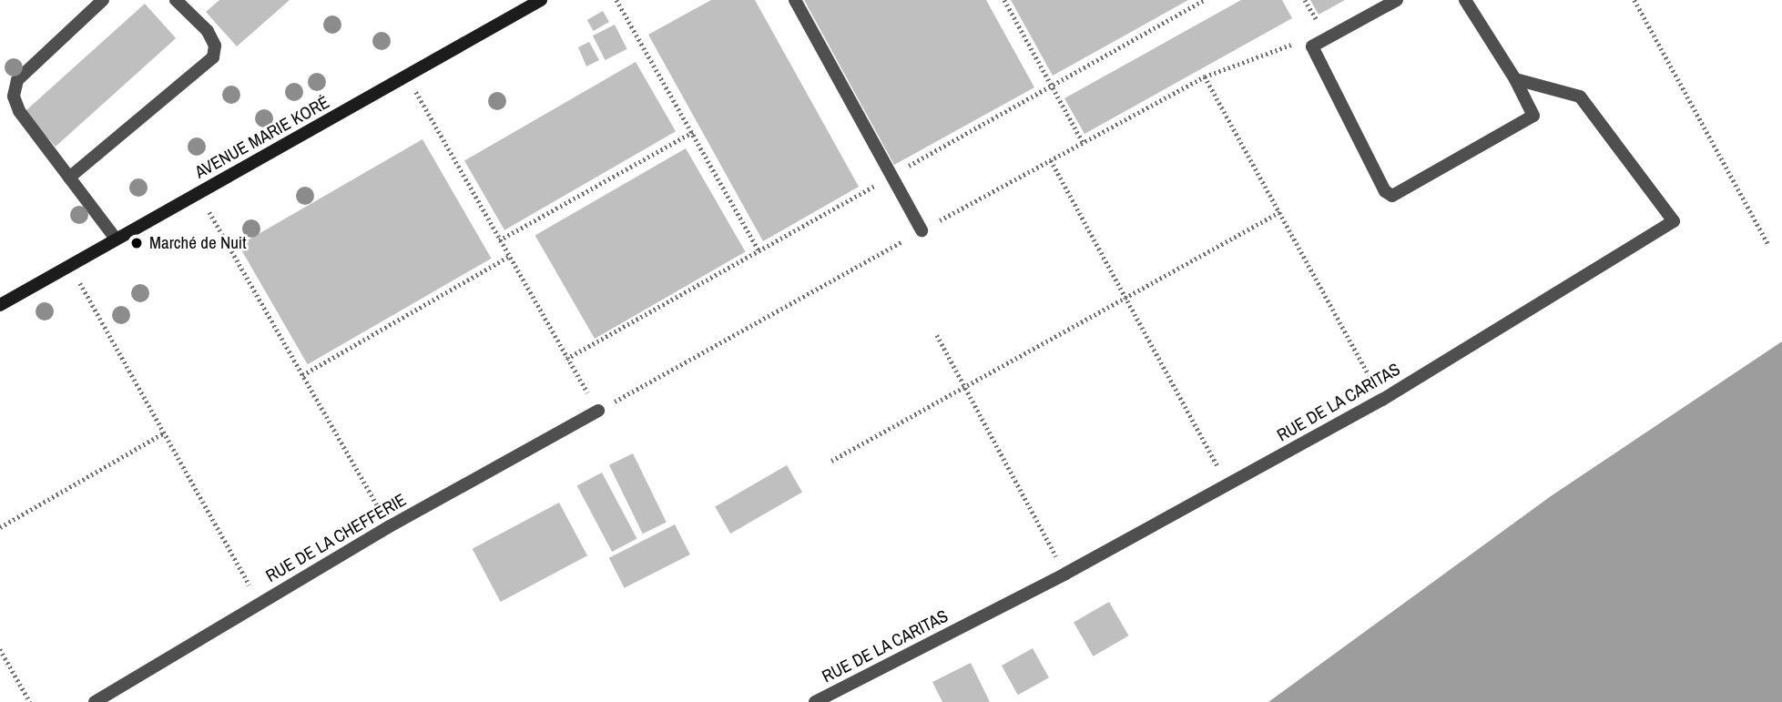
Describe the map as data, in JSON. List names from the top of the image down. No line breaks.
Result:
{"streets":{"main road":["AVENUE MARIE KORÉ"],"street":["RUE DE LA CARITAS","RUE DE LA CHEFFERIE"]},"places":["Marché de Nuit"]}
